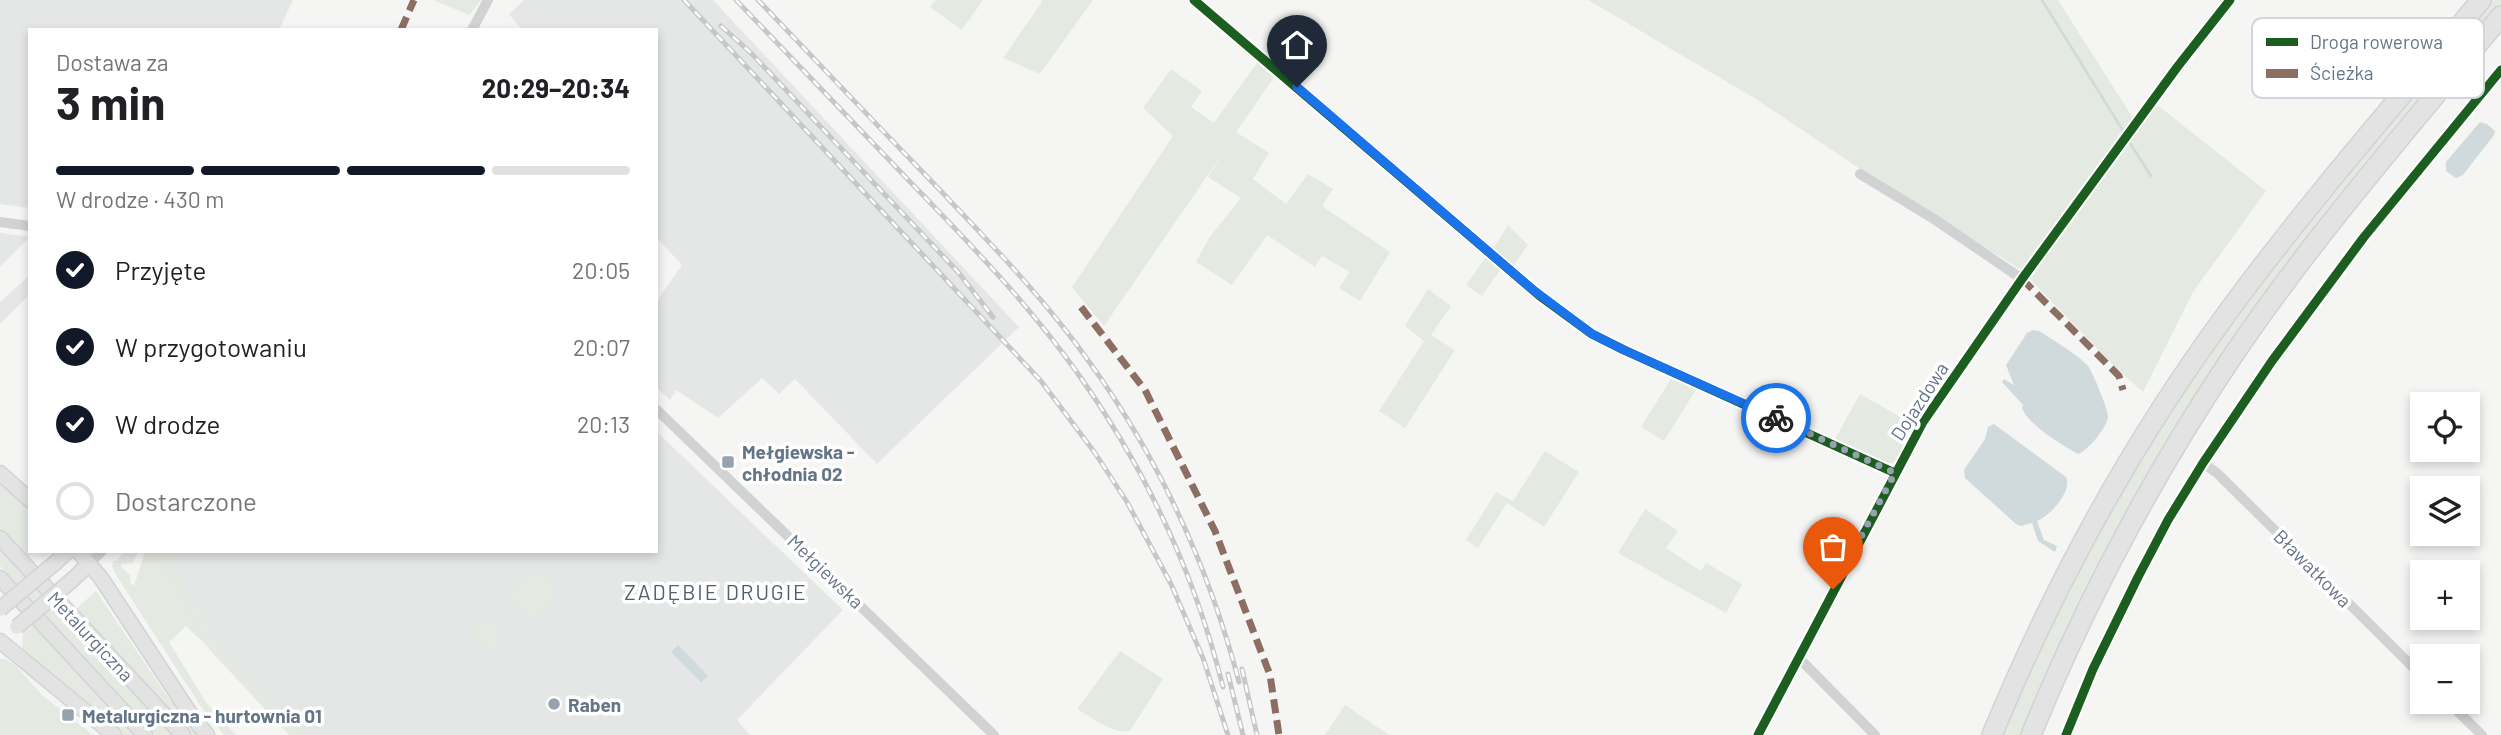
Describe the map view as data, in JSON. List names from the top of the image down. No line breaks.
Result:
{"streets":{"main road":["Metalurgiczna"],"street":["Dojazdowa","Bławatkowa","Mełgiewska"]},"districts":["ZADĘBIE DRUGIE"],"places":{"transit":["Mełgiewska - chłodnia 02","Metalurgiczna - hurtownia 01"],"other":["Raben"]},"legend":["Droga rowerowa","Ścieżka"],"page":{"heading":["3 min","Dostawa za","20:29–20:34"],"bar":"W drodze · 430 m","list":[["Przyjęte","20:05"],["W przygotowaniu","20:07"],["W drodze","20:13"],"Dostarczone"],"map_buttons":["+","−"]}}
